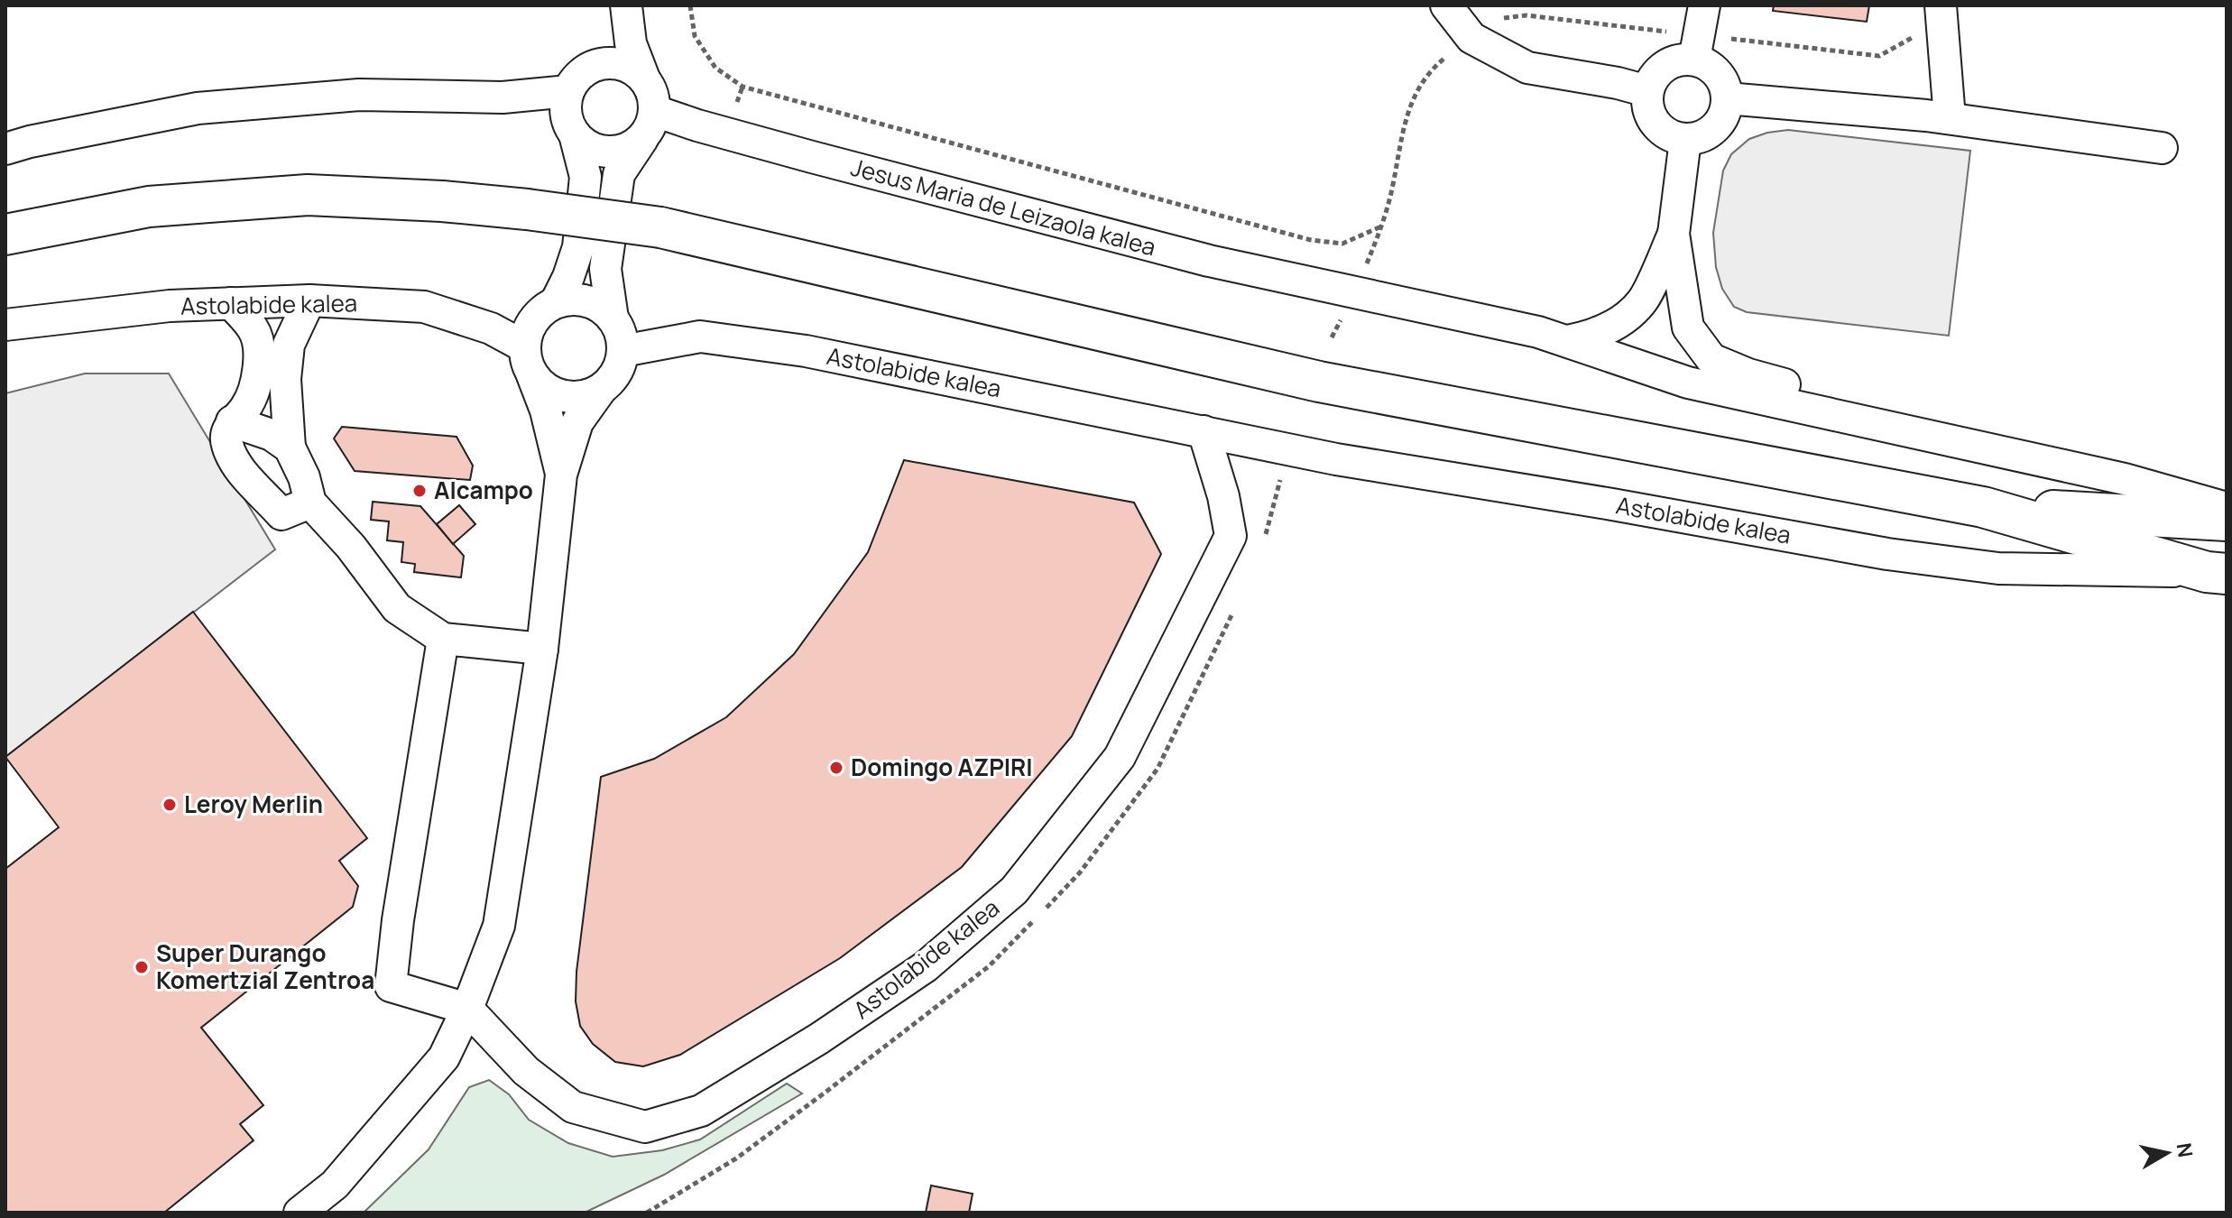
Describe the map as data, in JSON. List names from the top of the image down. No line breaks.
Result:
{"streets":{"street":["Jesus Maria de Leizaola kalea","Astolabide kalea"]},"places":["Alcampo","Domingo AZPIRI","Leroy Merlin","Super Durango Komertzial Zentroa"],"north":"right"}
